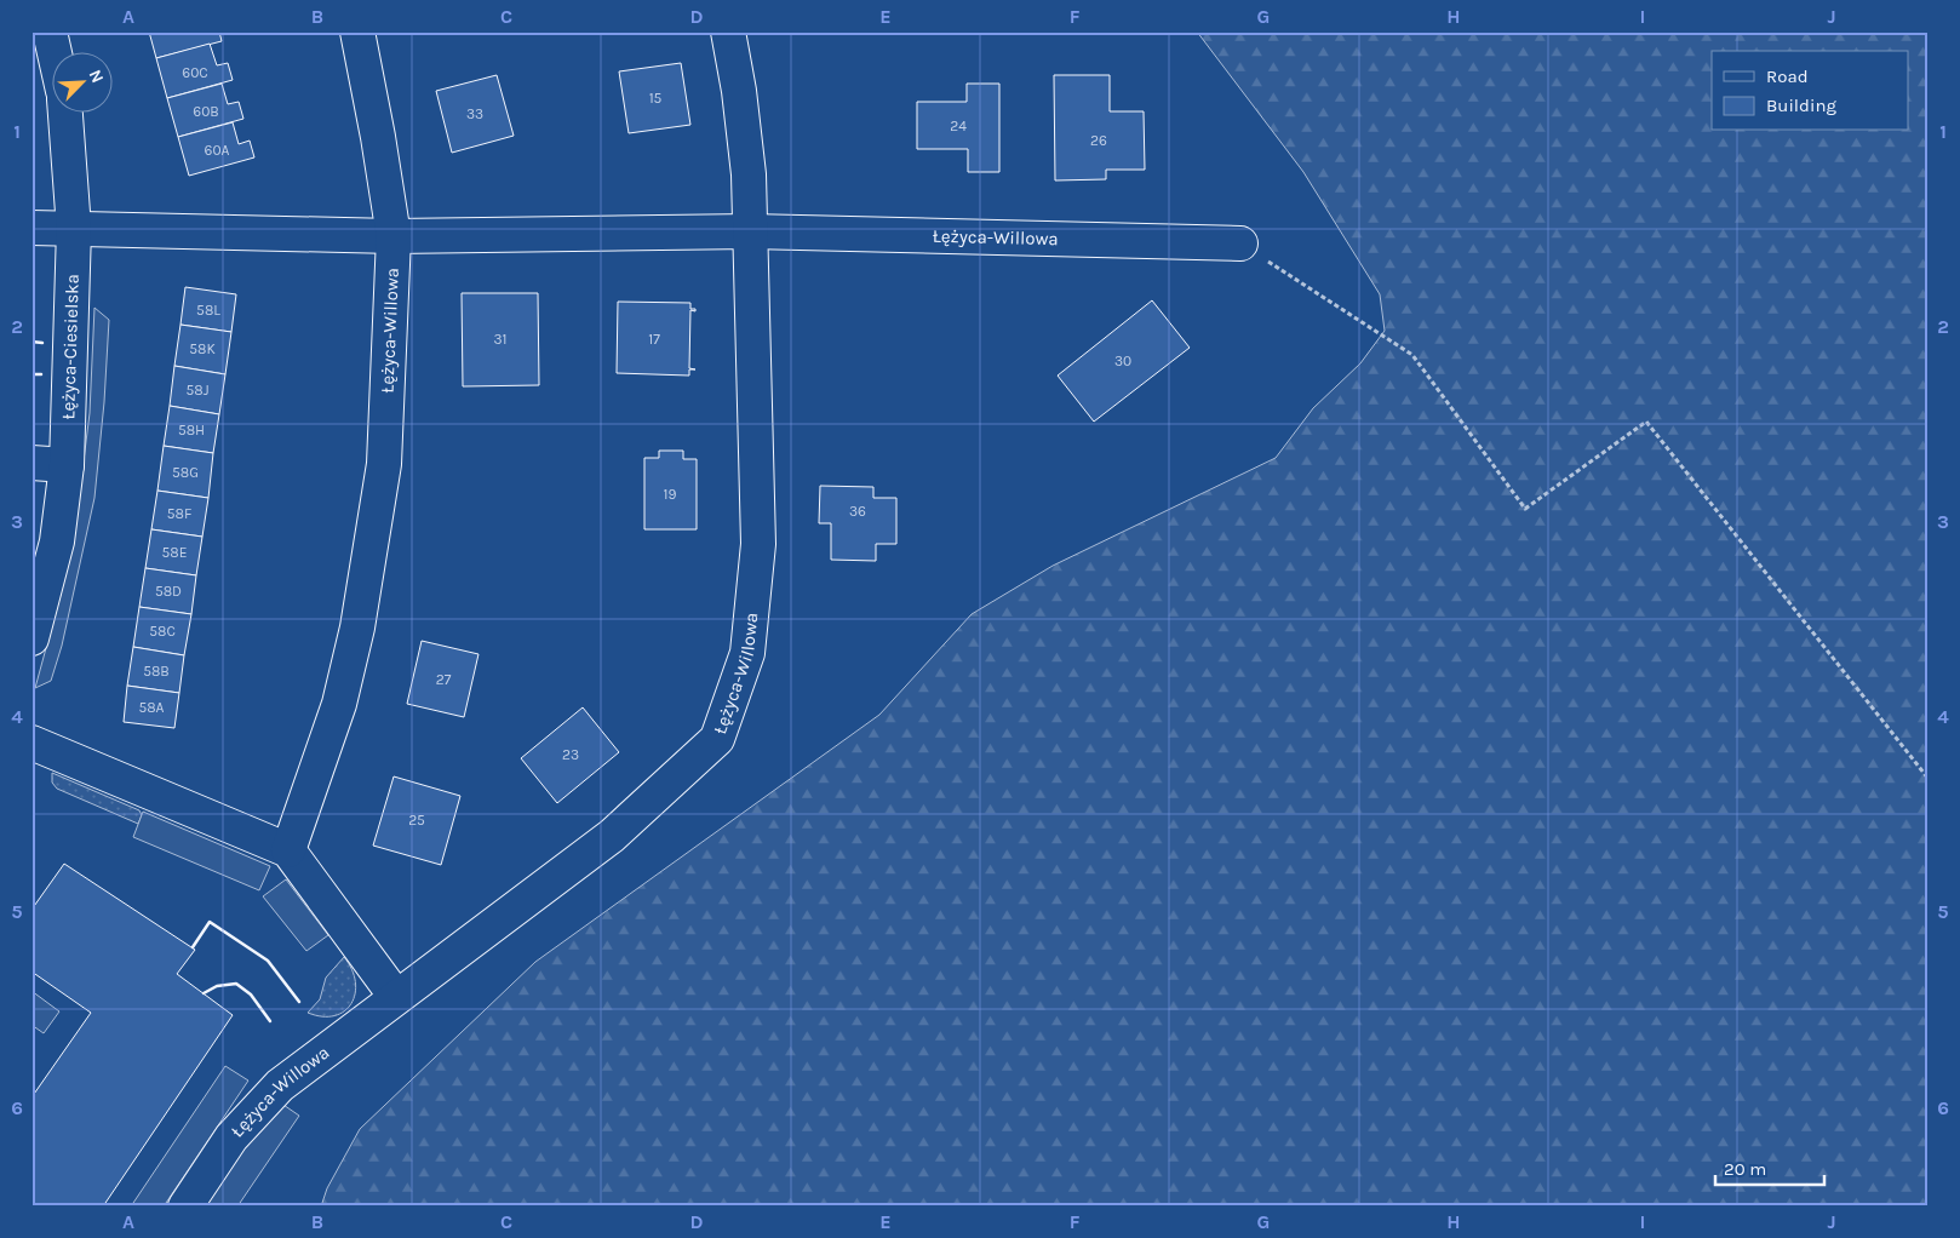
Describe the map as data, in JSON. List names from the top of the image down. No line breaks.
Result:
{"streets":{"street":["Łężyca-Willowa","Łężyca-Ciesielska"]},"crossings":[["Łężyca-Willowa","Łężyca-Ciesielska"]],"house_numbers":["60C","15","60B","33","24","26","60A","58L","31","17","58K","30","58J","58H","58G","19","36","58F","58E","58D","58C","58B","27","58A","23","25"],"legend":["Road","Building"],"scale_bar":"20 m","north":"top right","grid":{"columns":["A","B","C","D","E","F","G","H","I","J"],"rows":["1","2","3","4","5","6"]}}
